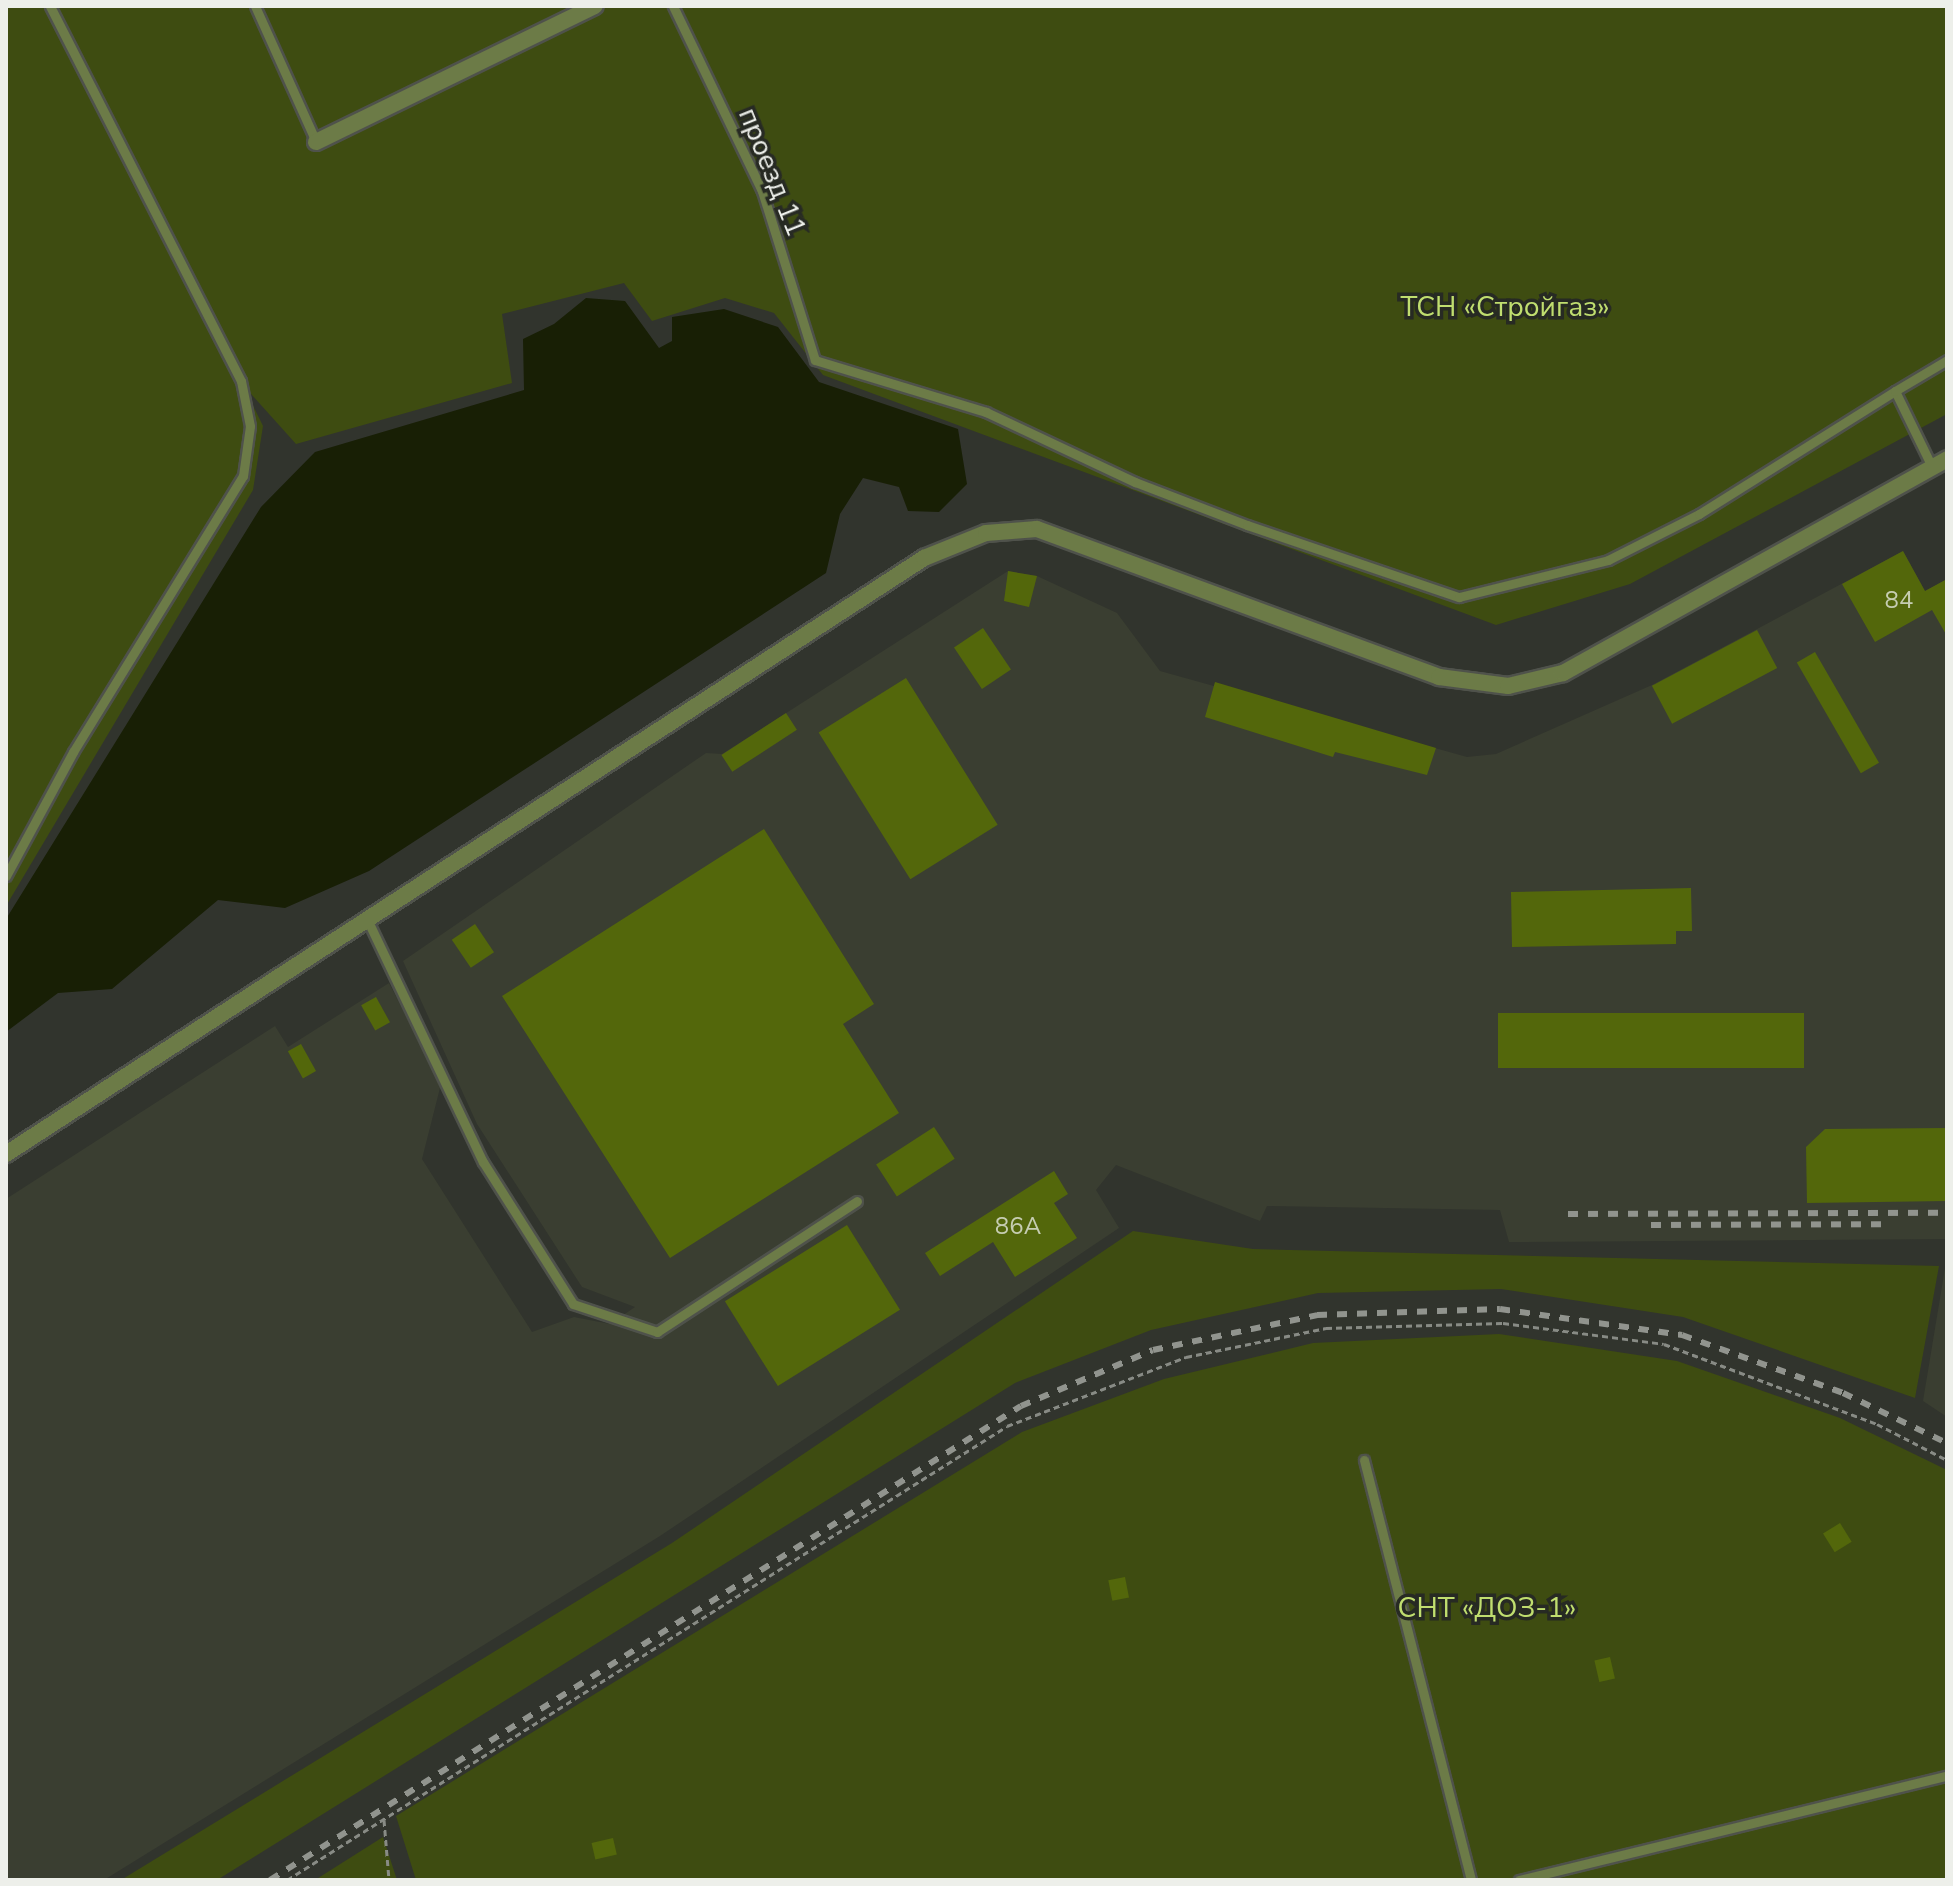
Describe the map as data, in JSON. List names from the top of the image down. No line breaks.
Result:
{"streets":{"lane":["проезд 11"]},"parks":["ТСН «Стройгаз»","СНТ «ДОЗ-1»"],"house_numbers":["84","86А"]}
